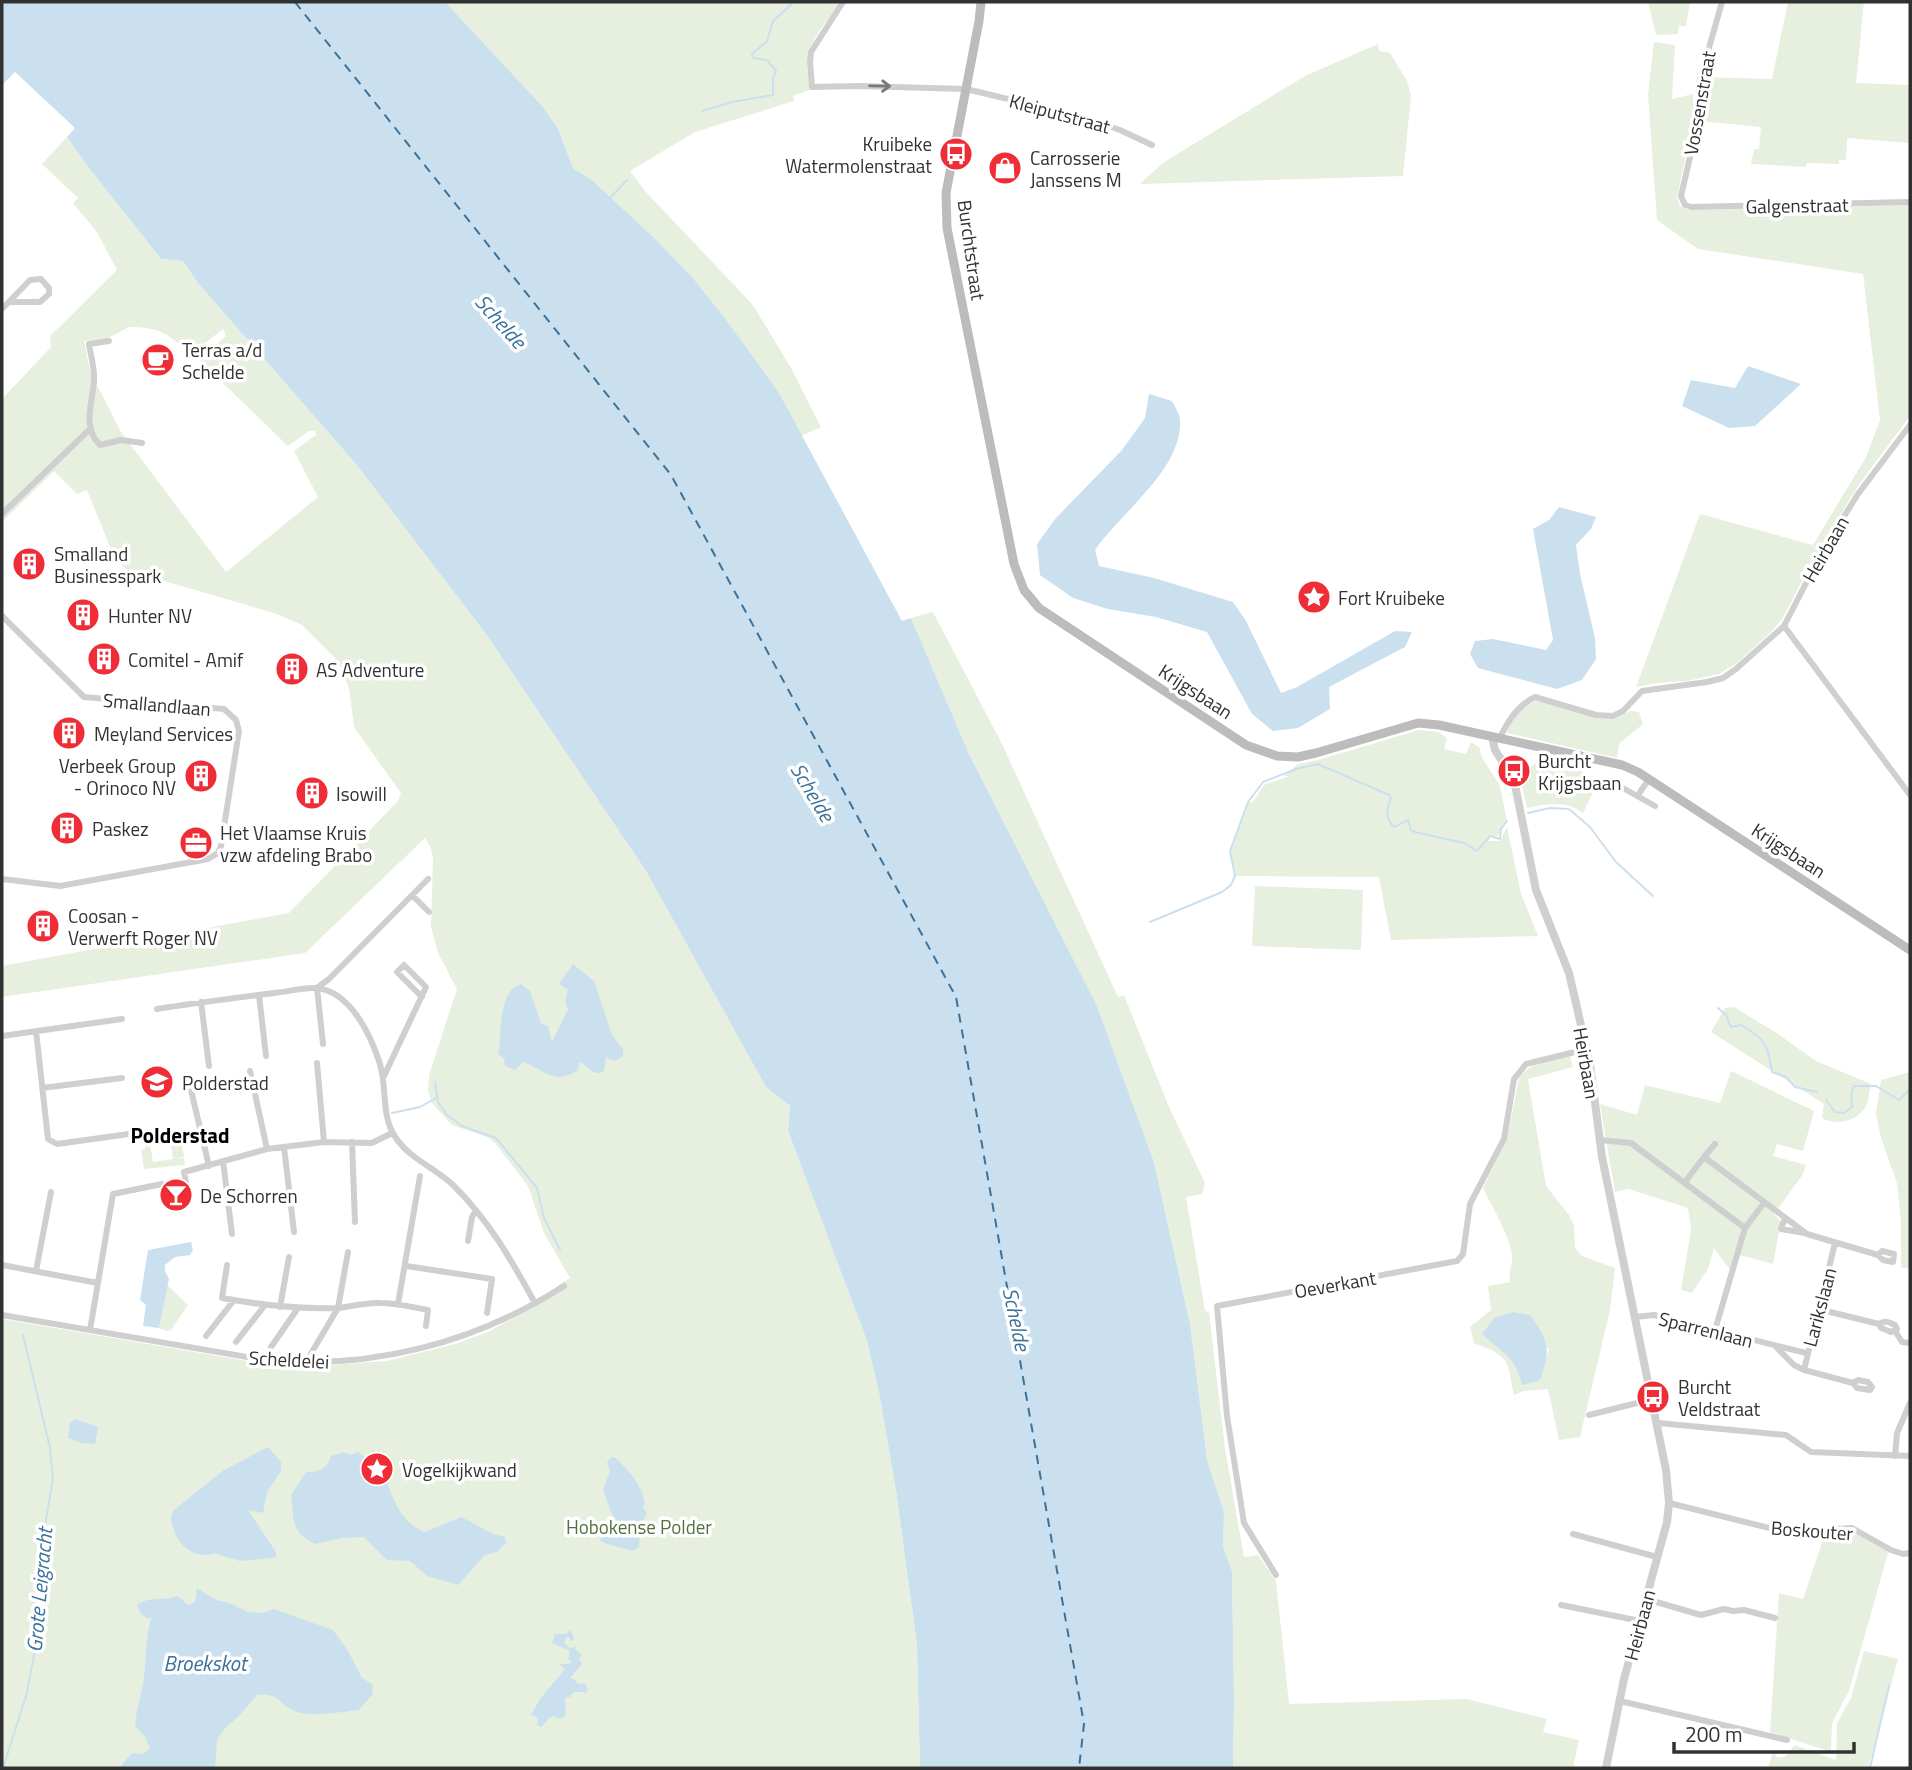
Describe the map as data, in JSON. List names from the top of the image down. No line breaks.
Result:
{"streets":{"main road":["Burchtstraat","Krijgsbaan"],"street":["Vossenstraat","Kleiputstraat","Galgenstraat","Heirbaan","Smallandlaan","Oeverkant","Larikslaan","Sparrenlaan","Scheldelei","Boskouter"]},"crossings":[["Vossenstraat","Galgenstraat"],["Kleiputstraat","Burchtstraat"],["Burchtstraat","Krijgsbaan"],["Heirbaan","Krijgsbaan"],["Heirbaan","Oeverkant"],["Heirbaan","Sparrenlaan"],["Heirbaan","Boskouter"],["Larikslaan","Sparrenlaan"]],"districts":["Polderstad"],"water":["Schelde","Grote Leigracht","Broekskot"],"parks":["Hobokense Polder"],"places":{"bus stop":["Kruibeke Watermolenstraat","Burcht Krijgsbaan","Burcht Veldstraat"],"shop":["Carrosserie Janssens M"],"cafe":["Terras a/d Schelde"],"building":["Smalland Businesspark","Hunter NV","Comitel - Amif","AS Adventure","Meyland Services","Verbeek Group - Orinoco NV","Isowill","Paskez","Coosan - Verwerft Roger NV"],"place":["Fort Kruibeke","Vogelkijkwand"],"office":["Het Vlaamse Kruis vzw afdeling Brabo"],"school or university":["Polderstad"],"bar":["De Schorren"]},"scale_bar":"200 m"}
